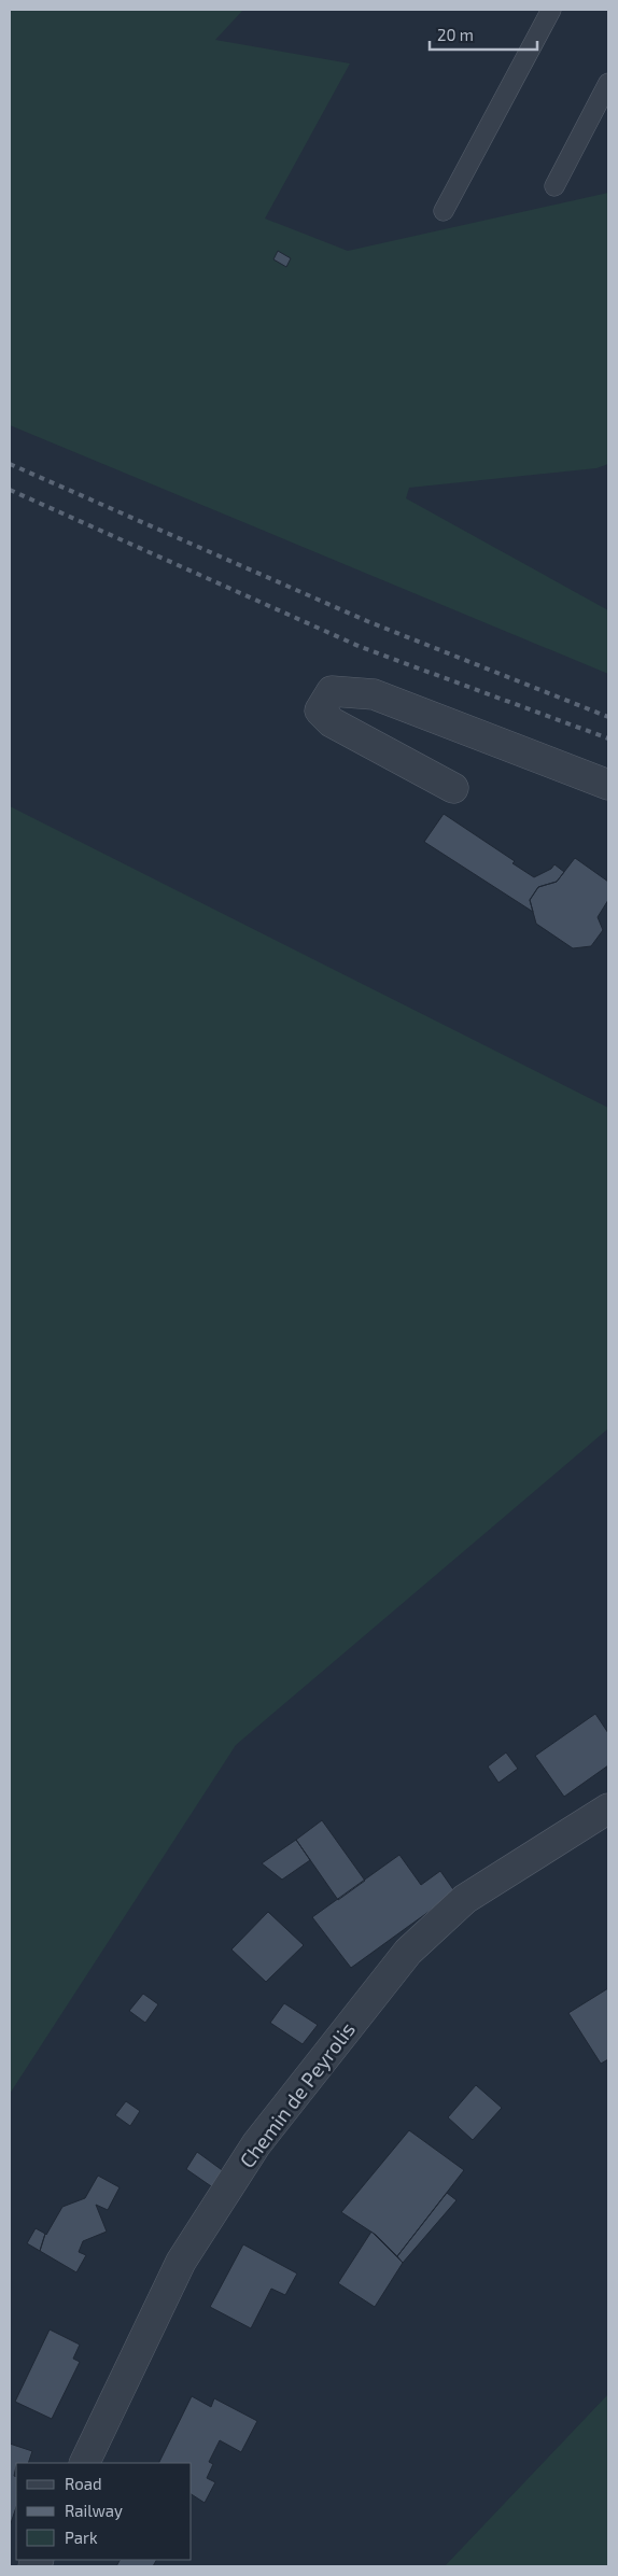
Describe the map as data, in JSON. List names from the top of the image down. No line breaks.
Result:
{"streets":{"street":["Chemin de Peyrolis"]},"legend":["Road","Railway","Park"],"scale_bar":"20 m"}
